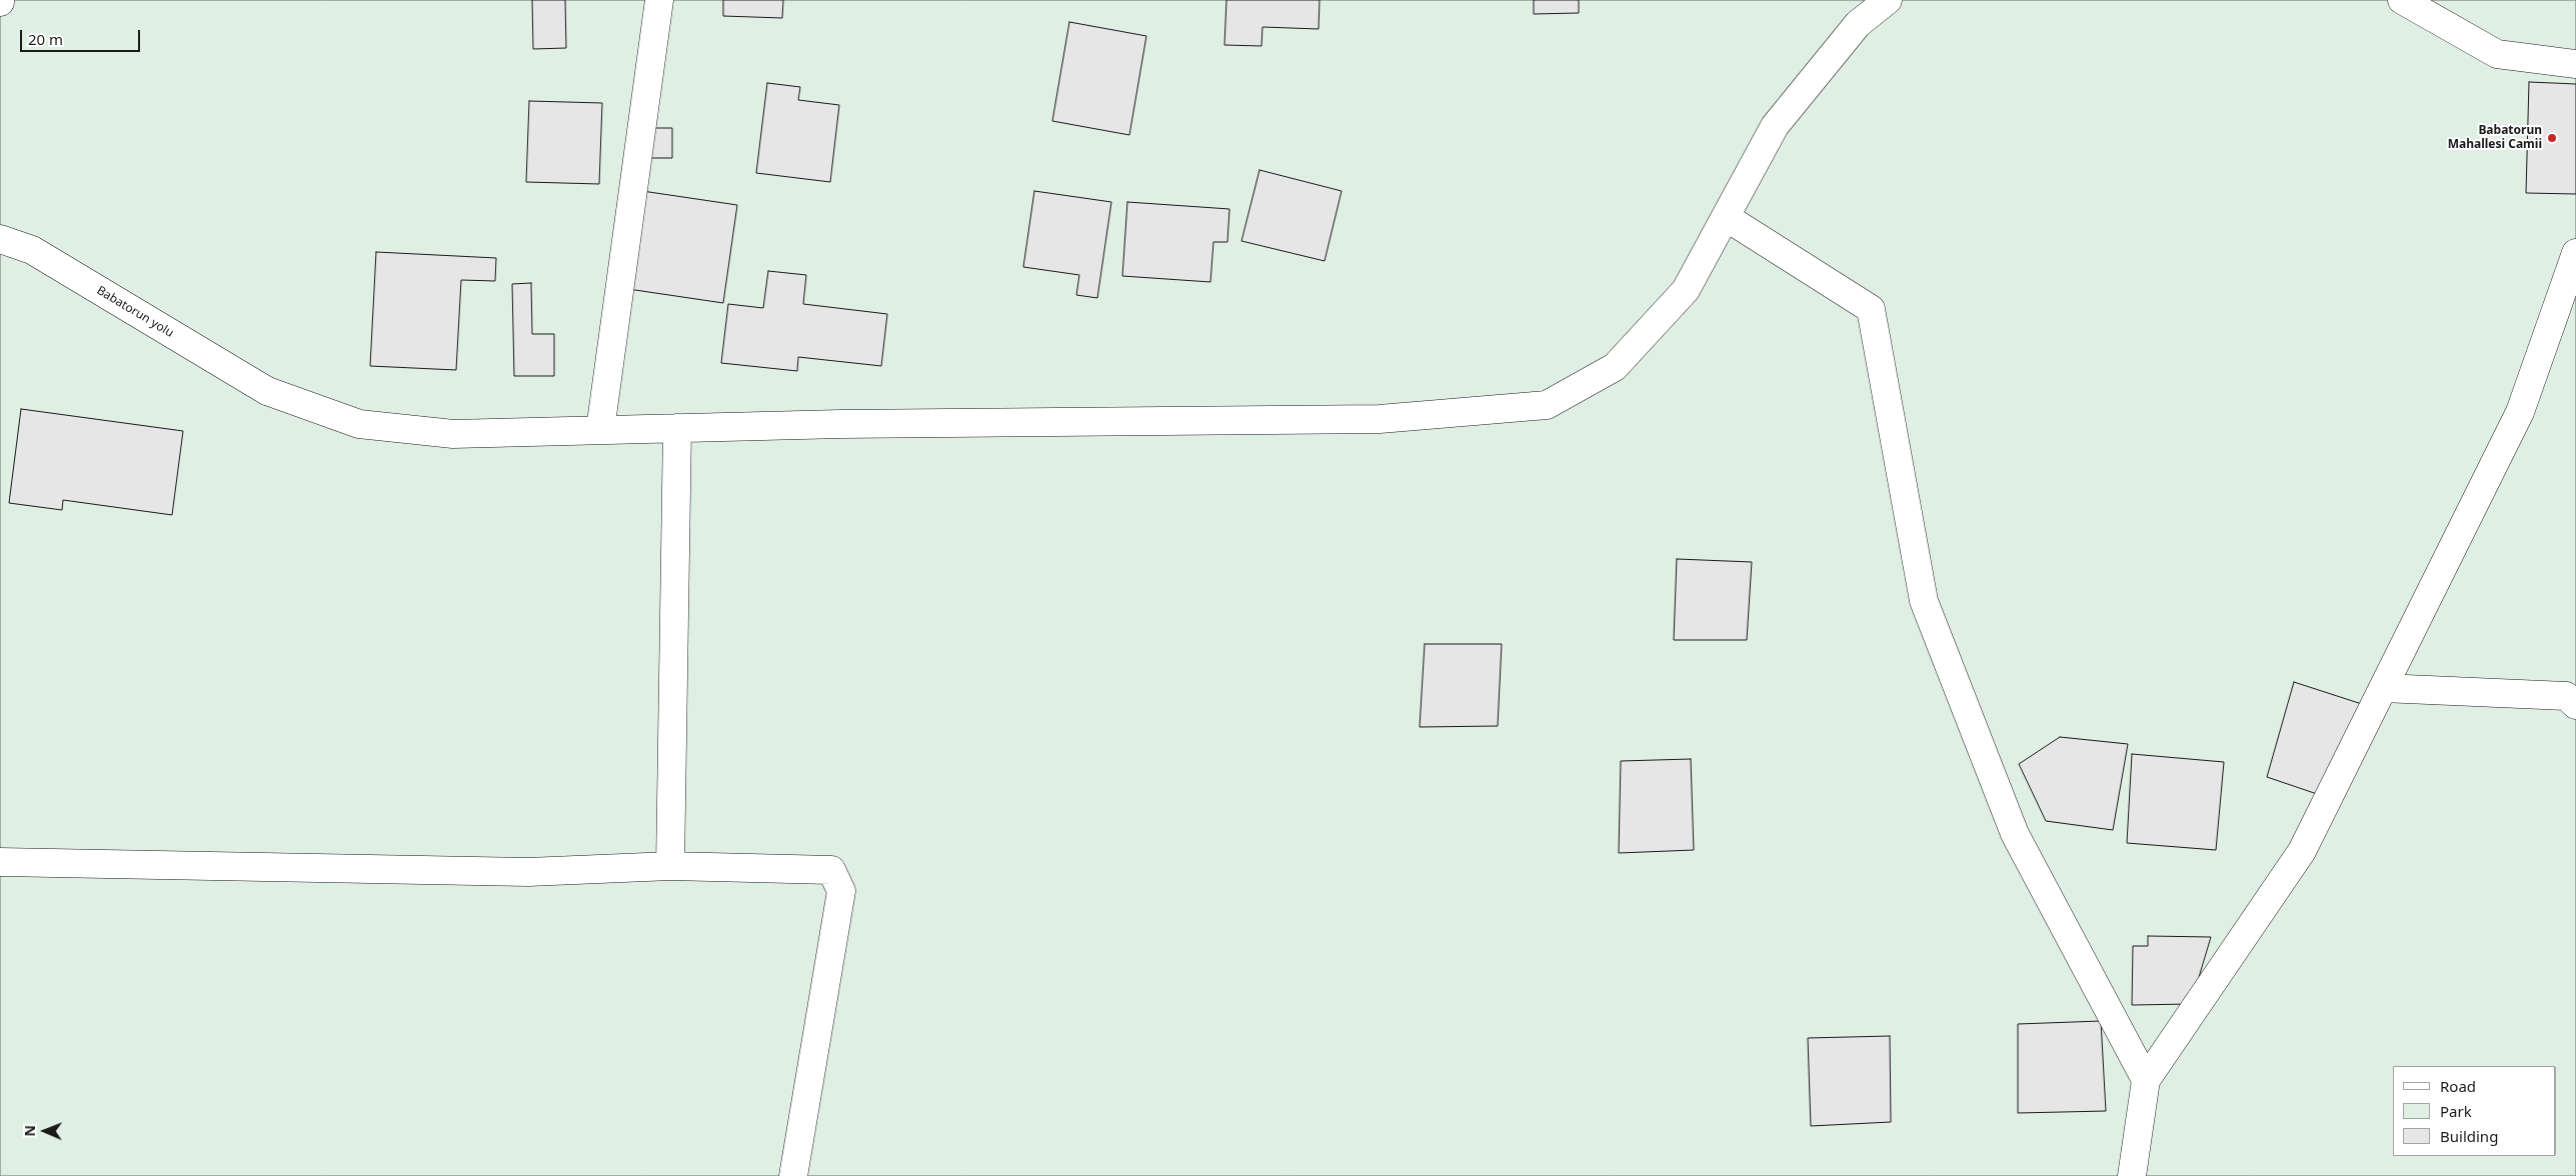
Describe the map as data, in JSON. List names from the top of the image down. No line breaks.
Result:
{"streets":{"street":["Babatorun yolu"]},"places":["Babatorun Mahallesi Camii"],"legend":["Road","Park","Building"],"scale_bar":"20 m","north":"left"}
